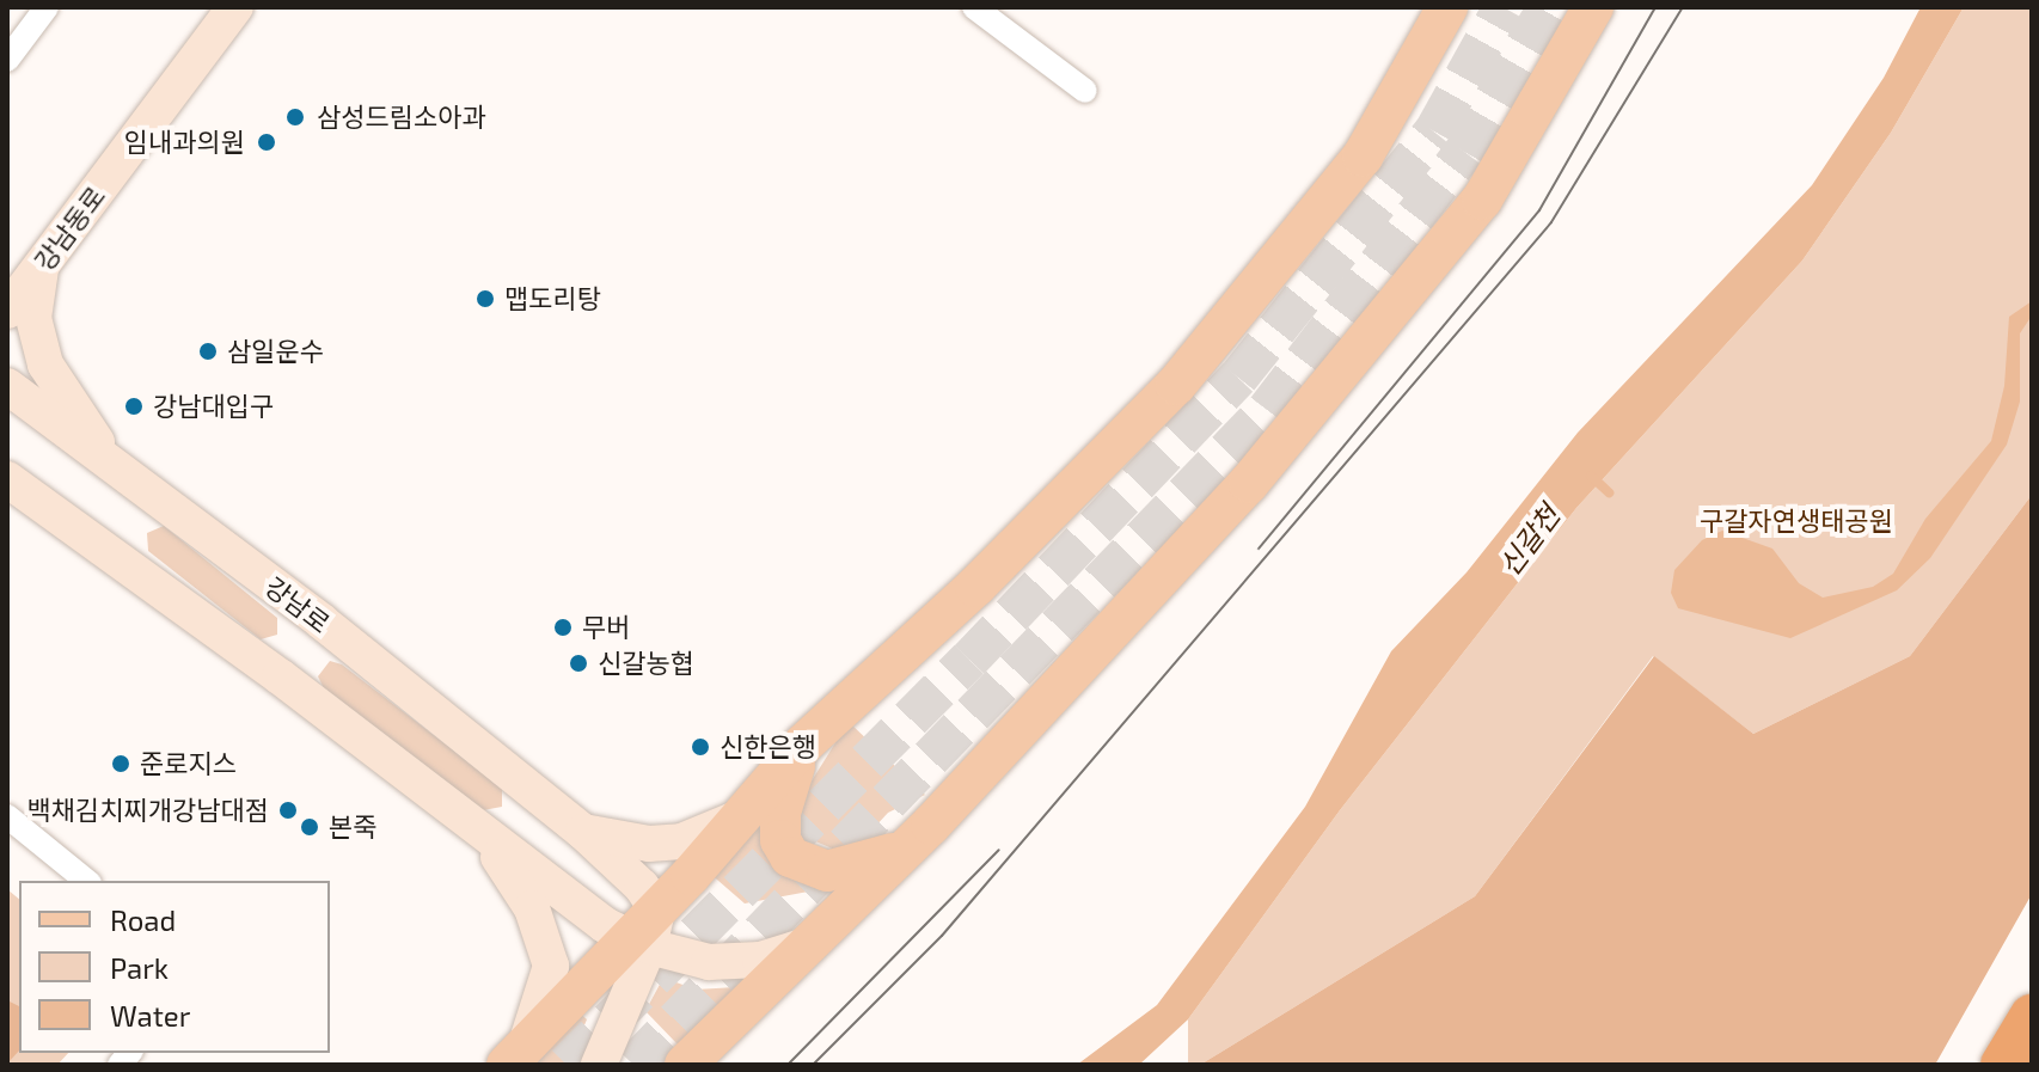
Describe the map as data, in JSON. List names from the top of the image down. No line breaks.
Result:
{"streets":{"street":["강남동로","강남로"]},"water":["신갈천"],"parks":["구갈자연생태공원"],"places":["삼성드림소아과","임내과의원","맵도리탕","삼일운수","강남대입구","무버","신갈농협","신한은행","준로지스","백채김치찌개강남대점","본죽"],"legend":["Road","Park","Water"]}
